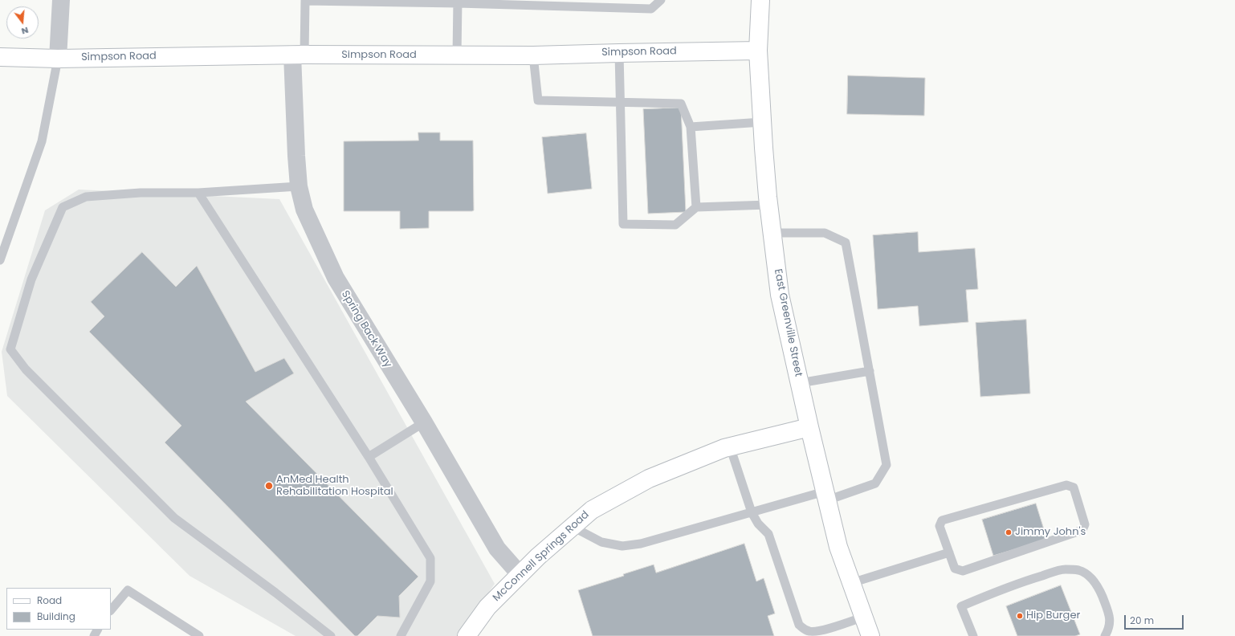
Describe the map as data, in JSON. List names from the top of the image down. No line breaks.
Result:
{"streets":{"street":["Simpson Road","East Greenville Street","Spring Back Way","McConnell Springs Road"]},"crossings":[["Simpson Road","East Greenville Street"],["Simpson Road","Spring Back Way"],["East Greenville Street","McConnell Springs Road"],["Spring Back Way","McConnell Springs Road"]],"places":["AnMed Health Rehabilitation Hospital","Jimmy John's","Hip Burger"],"legend":["Road","Building"],"scale_bar":"20 m","north":"bottom"}
